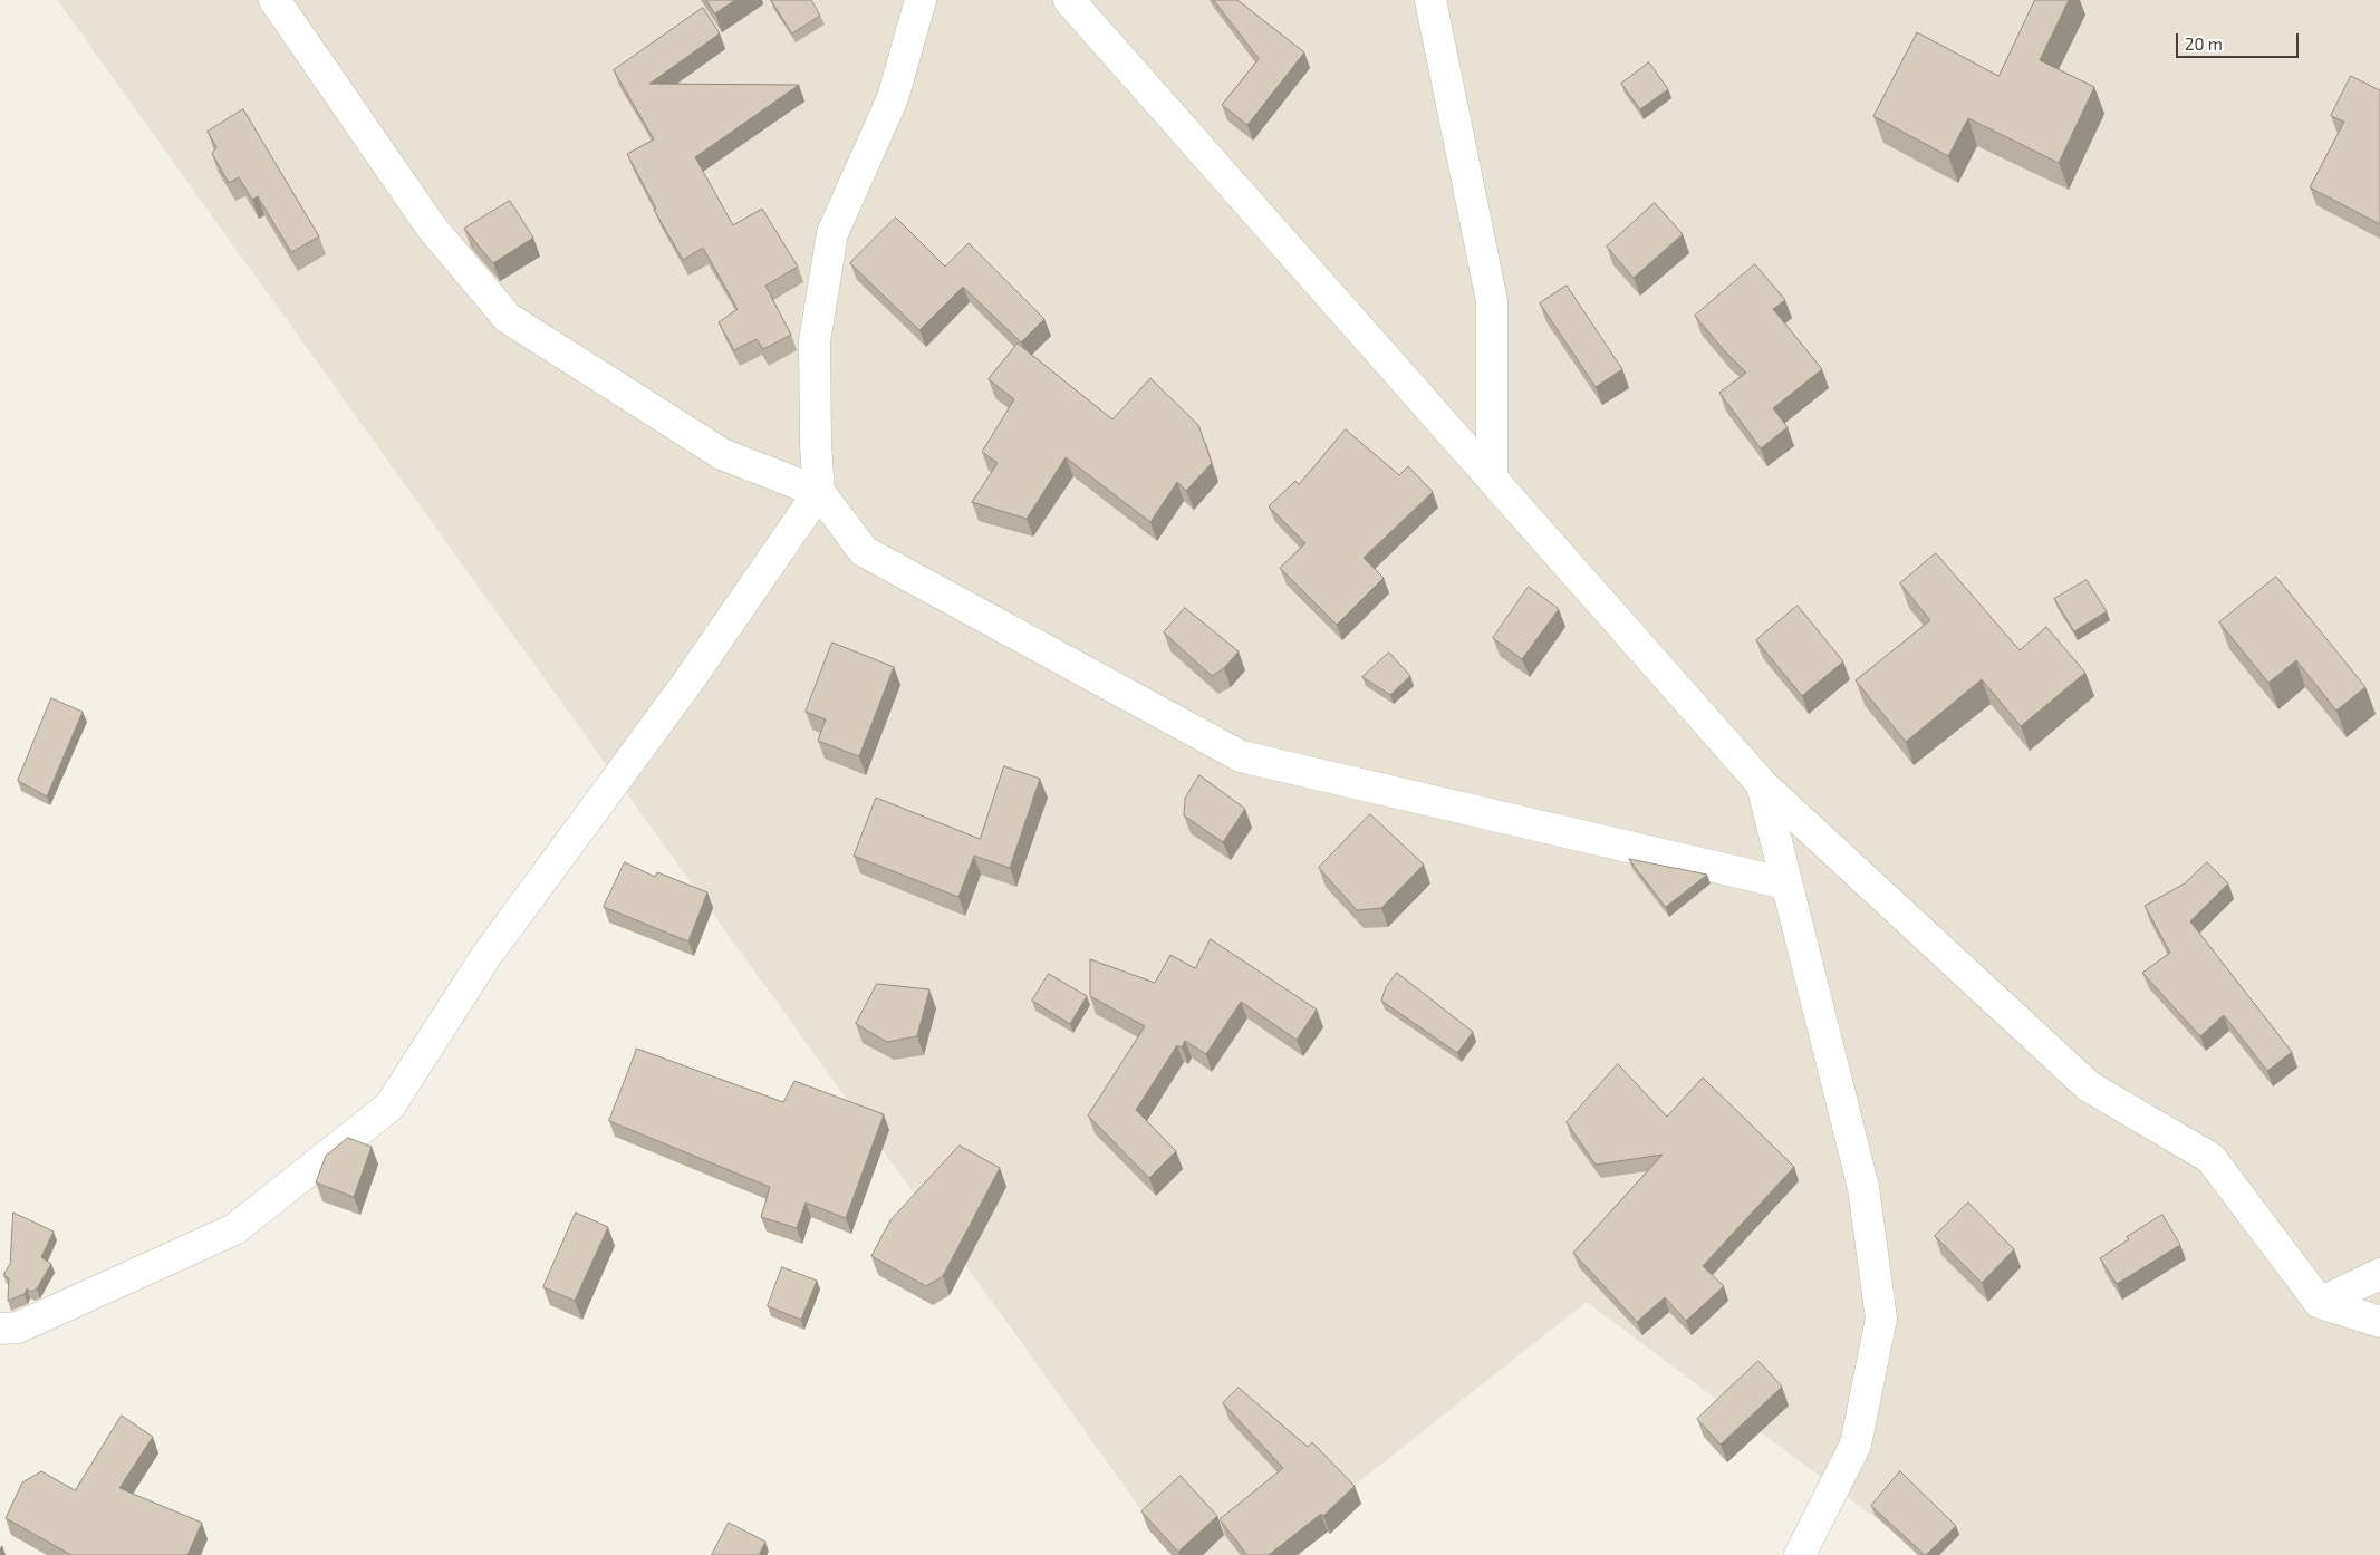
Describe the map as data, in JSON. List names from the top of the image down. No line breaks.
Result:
{"scale_bar":"20 m"}
